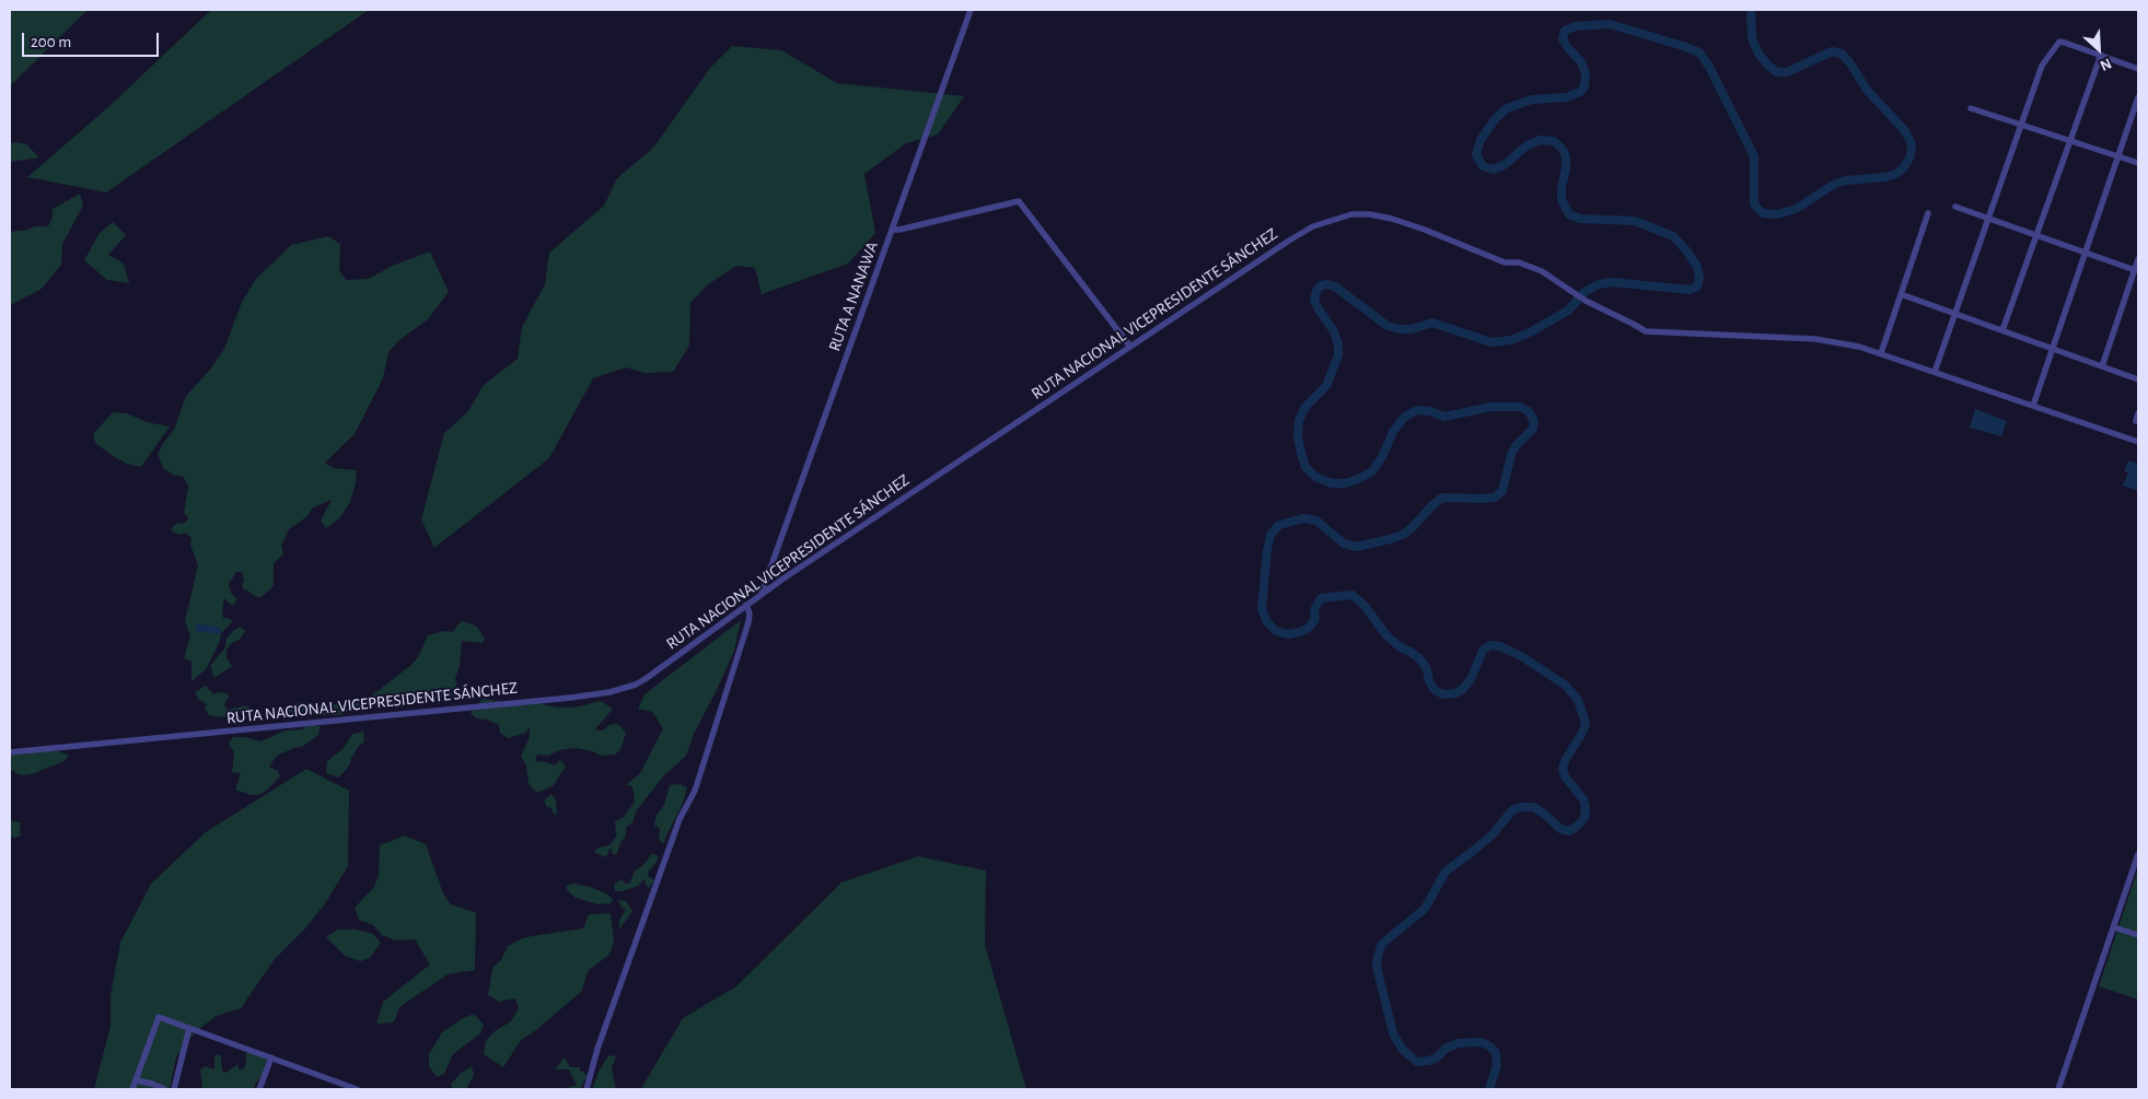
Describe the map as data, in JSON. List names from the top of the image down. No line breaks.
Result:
{"streets":{"street":["RUTA A NANAWA","RUTA NACIONAL VICEPRESIDENTE SÁNCHEZ"]},"crossings":[["RUTA A NANAWA","RUTA NACIONAL VICEPRESIDENTE SÁNCHEZ"]],"scale_bar":"200 m","north":"bottom right"}
